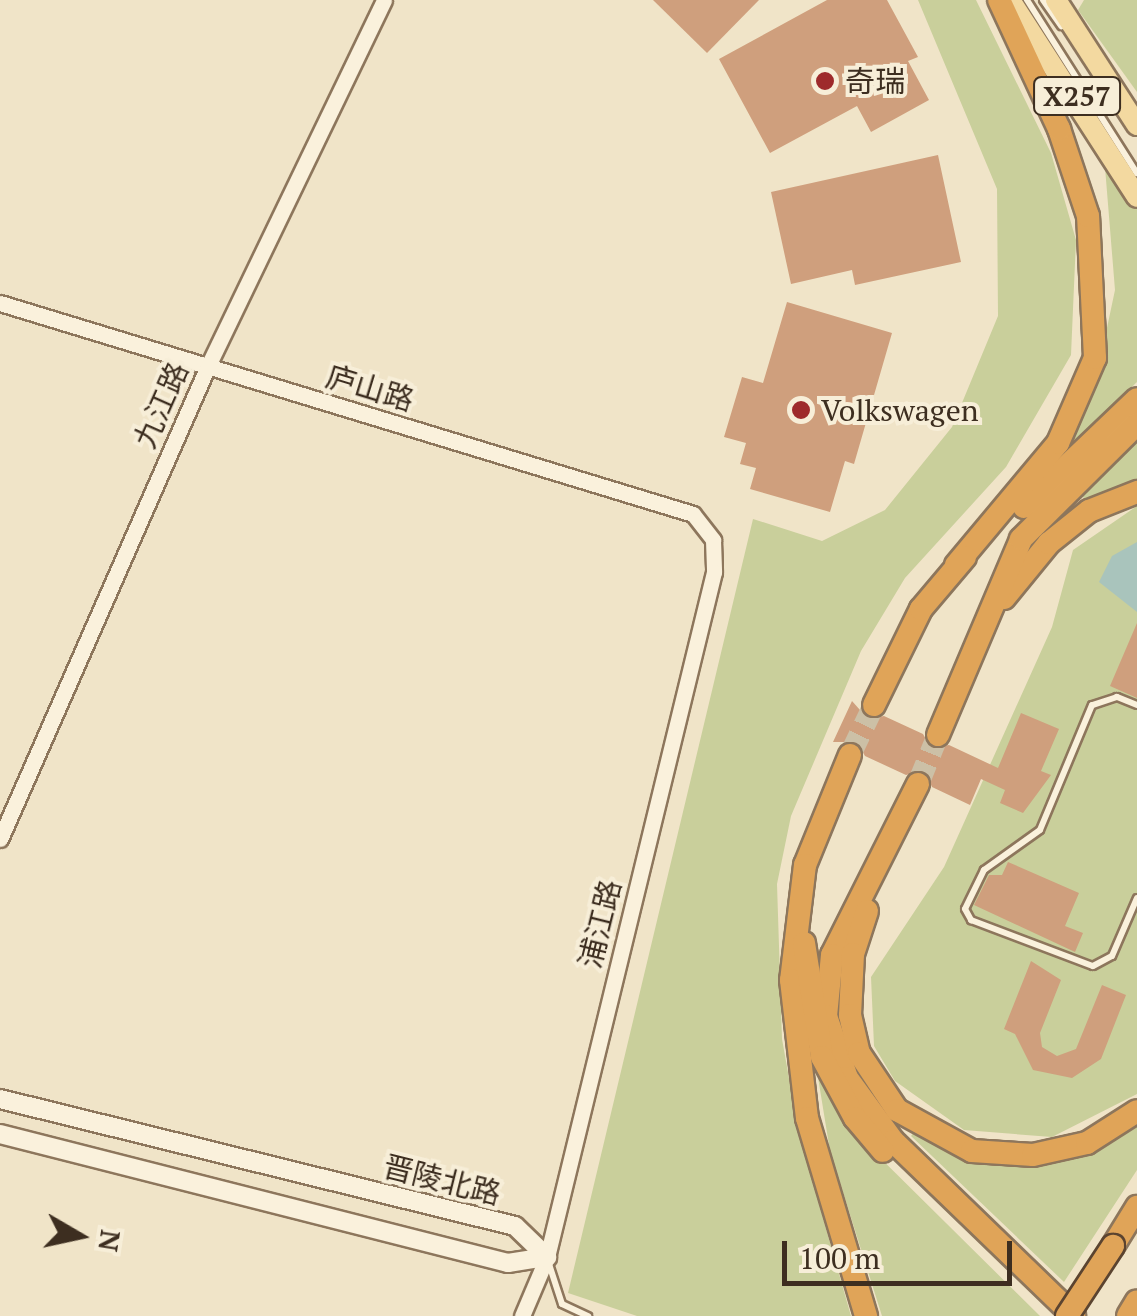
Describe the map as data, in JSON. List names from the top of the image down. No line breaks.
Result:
{"streets":{"main road":["X257","晋陵北路"],"street":["庐山路","九江路","浦江路"]},"crossings":[["庐山路","九江路"],["庐山路","浦江路"],["浦江路","晋陵北路"]],"places":["奇瑞","Volkswagen"],"scale_bar":"100 m","north":"right"}
